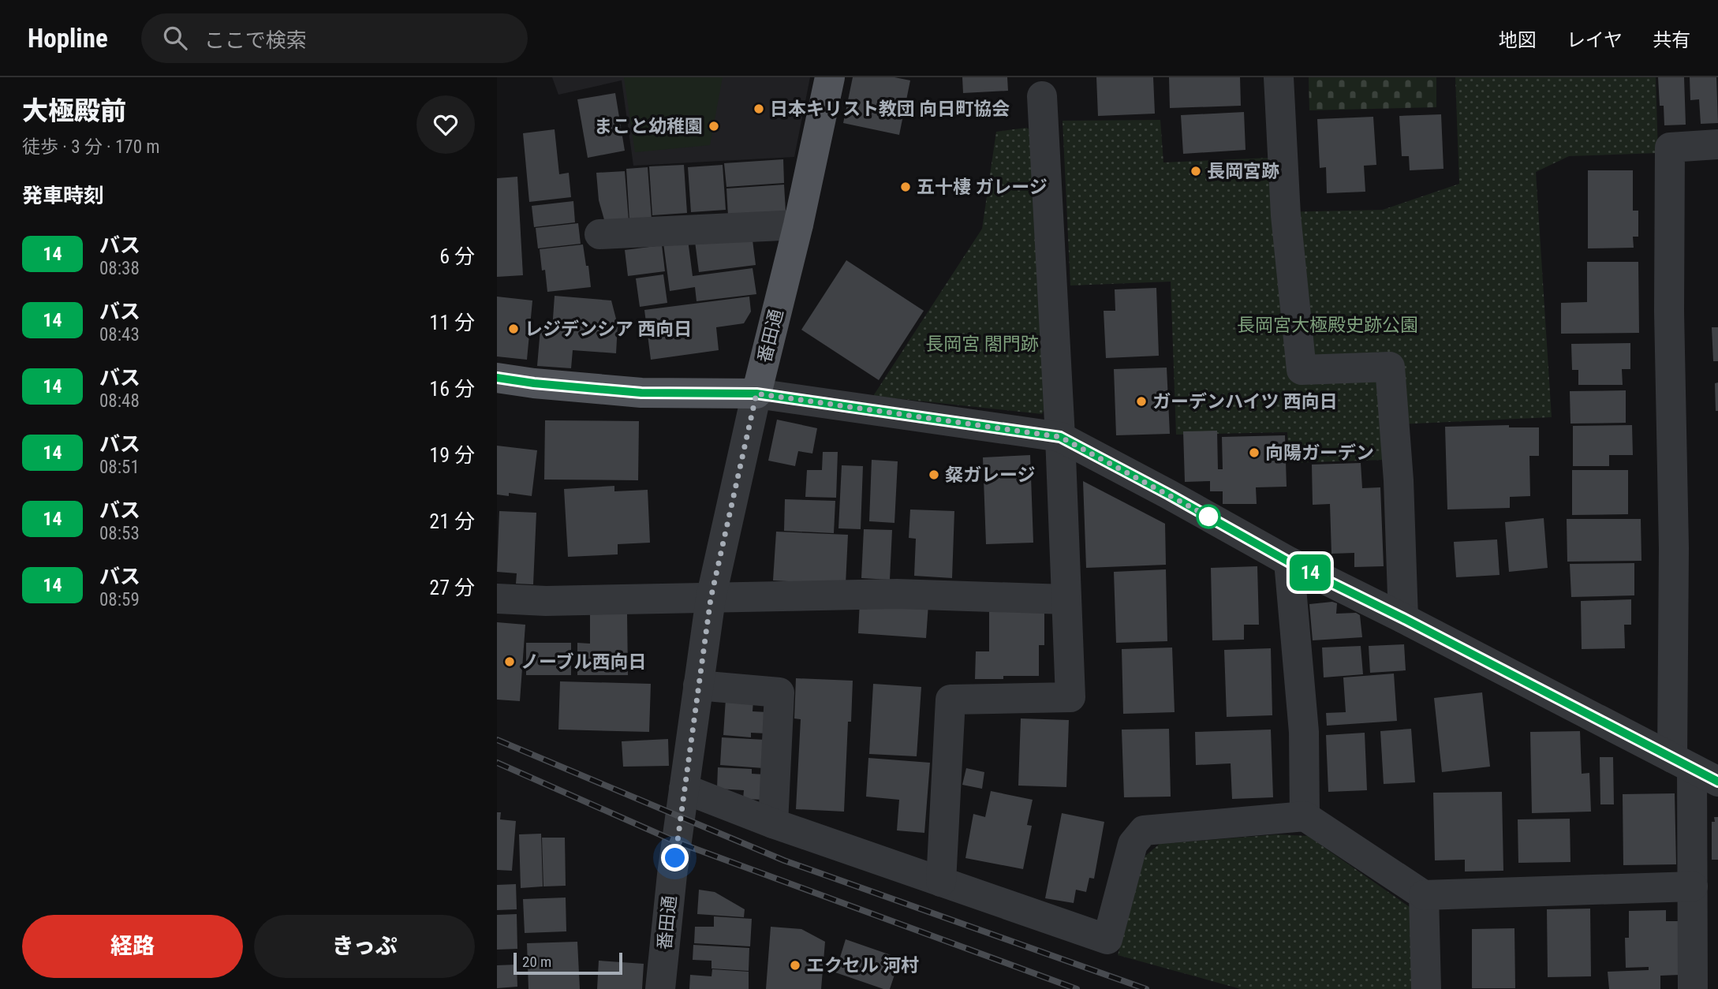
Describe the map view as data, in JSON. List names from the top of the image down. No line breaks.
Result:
{"streets":{"main road":["番田通"]},"parks":["長岡宮大極殿史跡公園","長岡宮 閤門跡"],"places":["日本キリスト教団 向日町協会","まこと幼稚園","長岡宮跡","五十棲 ガレージ","レジデンシア 西向日","ガーデンハイツ 西向日","向陽ガーデン","粲ガレージ","ノーブル西向日","エクセル 河村"],"lines":["bus line 14"],"scale_bar":"20 m","page":{"header":"Hopline","search":"ここで検索","nav":["地図","レイヤ","共有"],"heading":[["大極殿前","徒歩 · 3 分 · 170 m"],"発車時刻"],"on_map":"14","list":[{"mark":"14","name":"バス","note":"08:38","value":"6 分"},{"mark":"14","name":"バス","note":"08:43","value":"11 分"},{"mark":"14","name":"バス","note":"08:48","value":"16 分"},{"mark":"14","name":"バス","note":"08:51","value":"19 分"},{"mark":"14","name":"バス","note":"08:53","value":"21 分"},{"mark":"14","name":"バス","note":"08:59","value":"27 分"}],"buttons":["経路","きっぷ"],"scale":"20 m"}}
